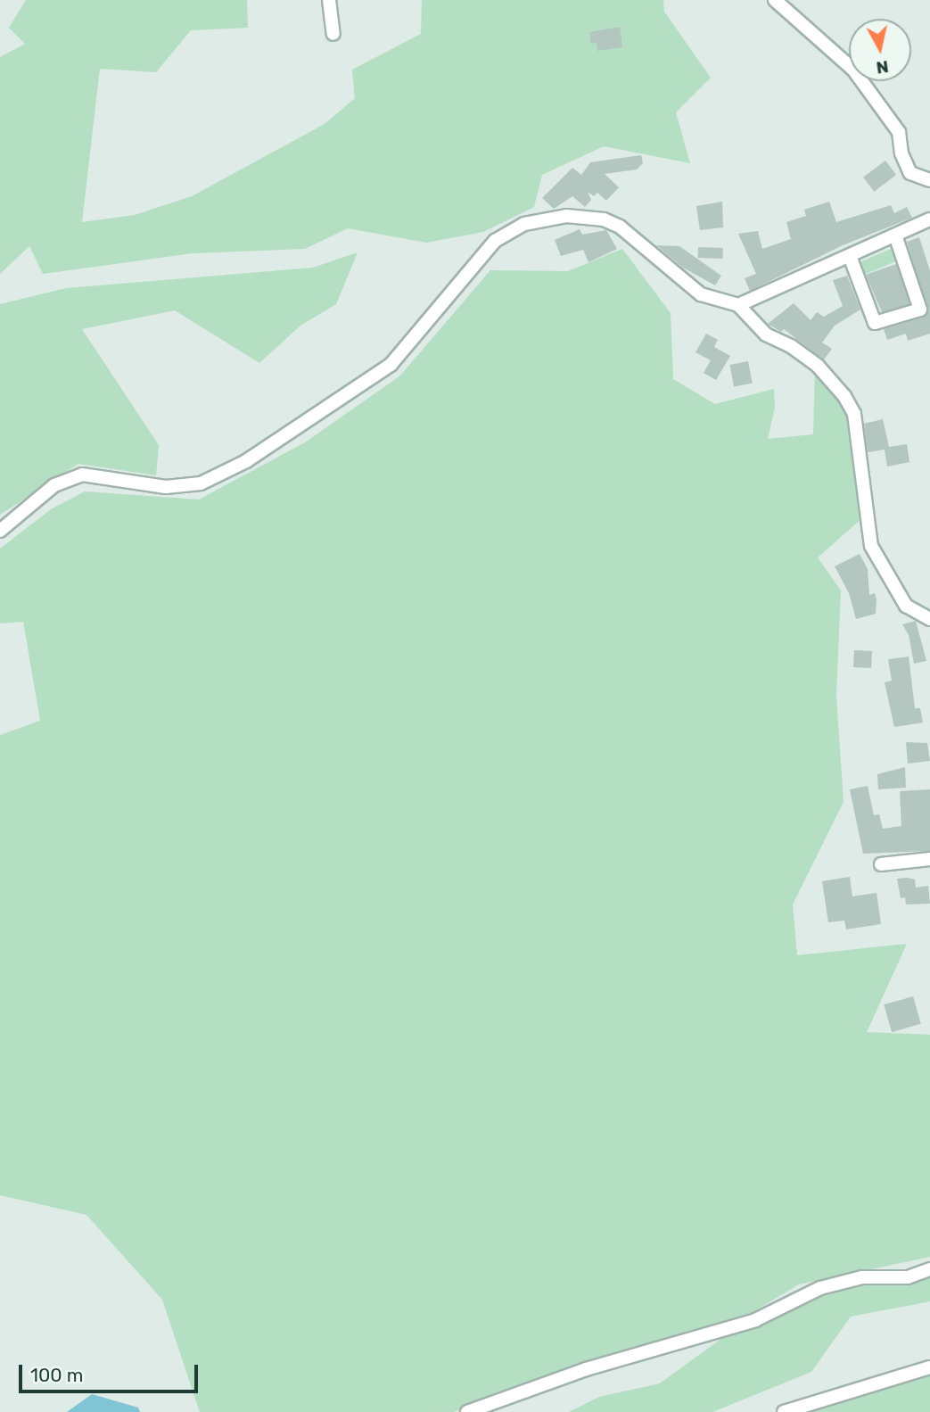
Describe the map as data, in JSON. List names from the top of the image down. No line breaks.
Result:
{"scale_bar":"100 m","north":"bottom"}
